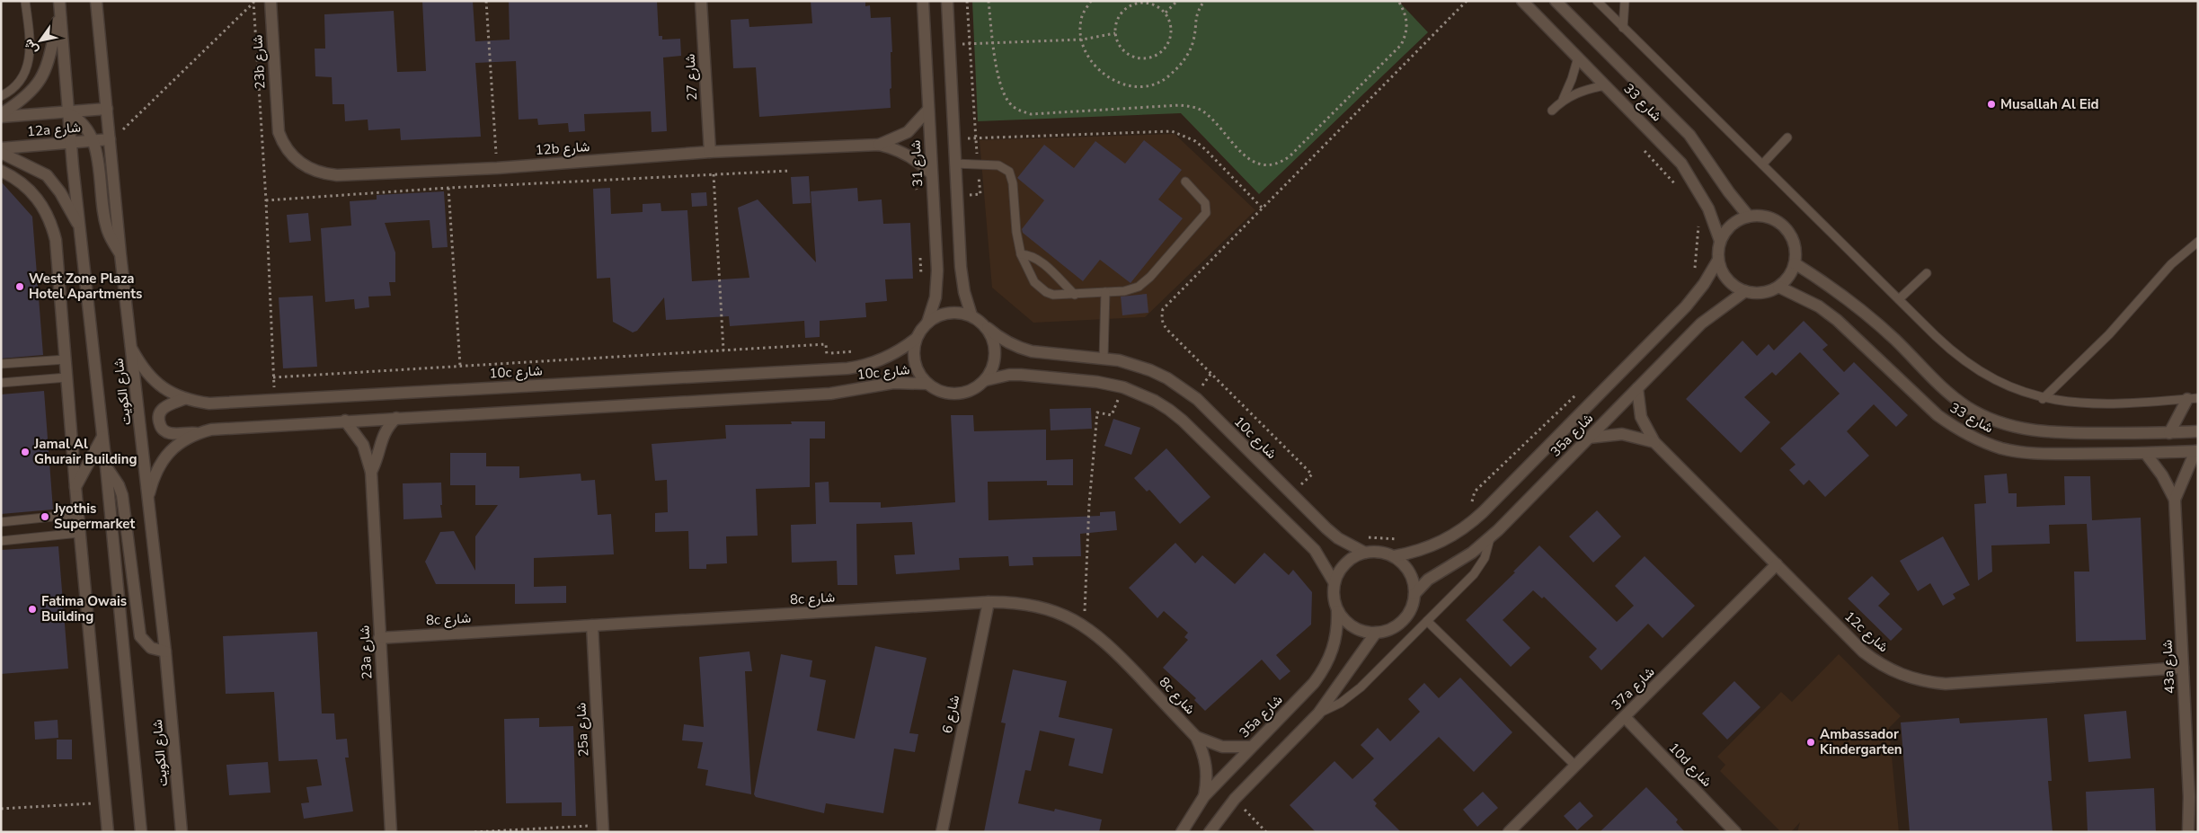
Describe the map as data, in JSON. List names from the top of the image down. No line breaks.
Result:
{"streets":{"street":["23b شارع","شارع 27","شارع 33","12a شارع","12b شارع","شارع 31","10c شارع","شارع الكويت","35a شارع","8c شارع","12c شارع","23a شارع","43a شارع","37a شارع","شارع 6","25a شارع","10d شارع"]},"crossings":[["23b شارع","12b شارع"],["شارع 27","12b شارع"],["شارع 33","35a شارع"],["شارع 33","43a شارع"],["12a شارع","شارع الكويت"],["12b شارع","شارع 31"],["شارع 31","10c شارع"],["10c شارع","شارع الكويت"],["10c شارع","35a شارع"],["10c شارع","23a شارع"],["35a شارع","8c شارع"],["35a شارع","12c شارع"],["8c شارع","23a شارع"],["8c شارع","شارع 6"],["8c شارع","25a شارع"],["12c شارع","43a شارع"],["12c شارع","37a شارع"],["37a شارع","10d شارع"]],"places":["Musallah Al Eid","West Zone Plaza Hotel Apartments","Jamal Al Ghurair Building","Jyothis Supermarket","Fatima Owais Building","Ambassador Kindergarten"],"north":"bottom left"}
